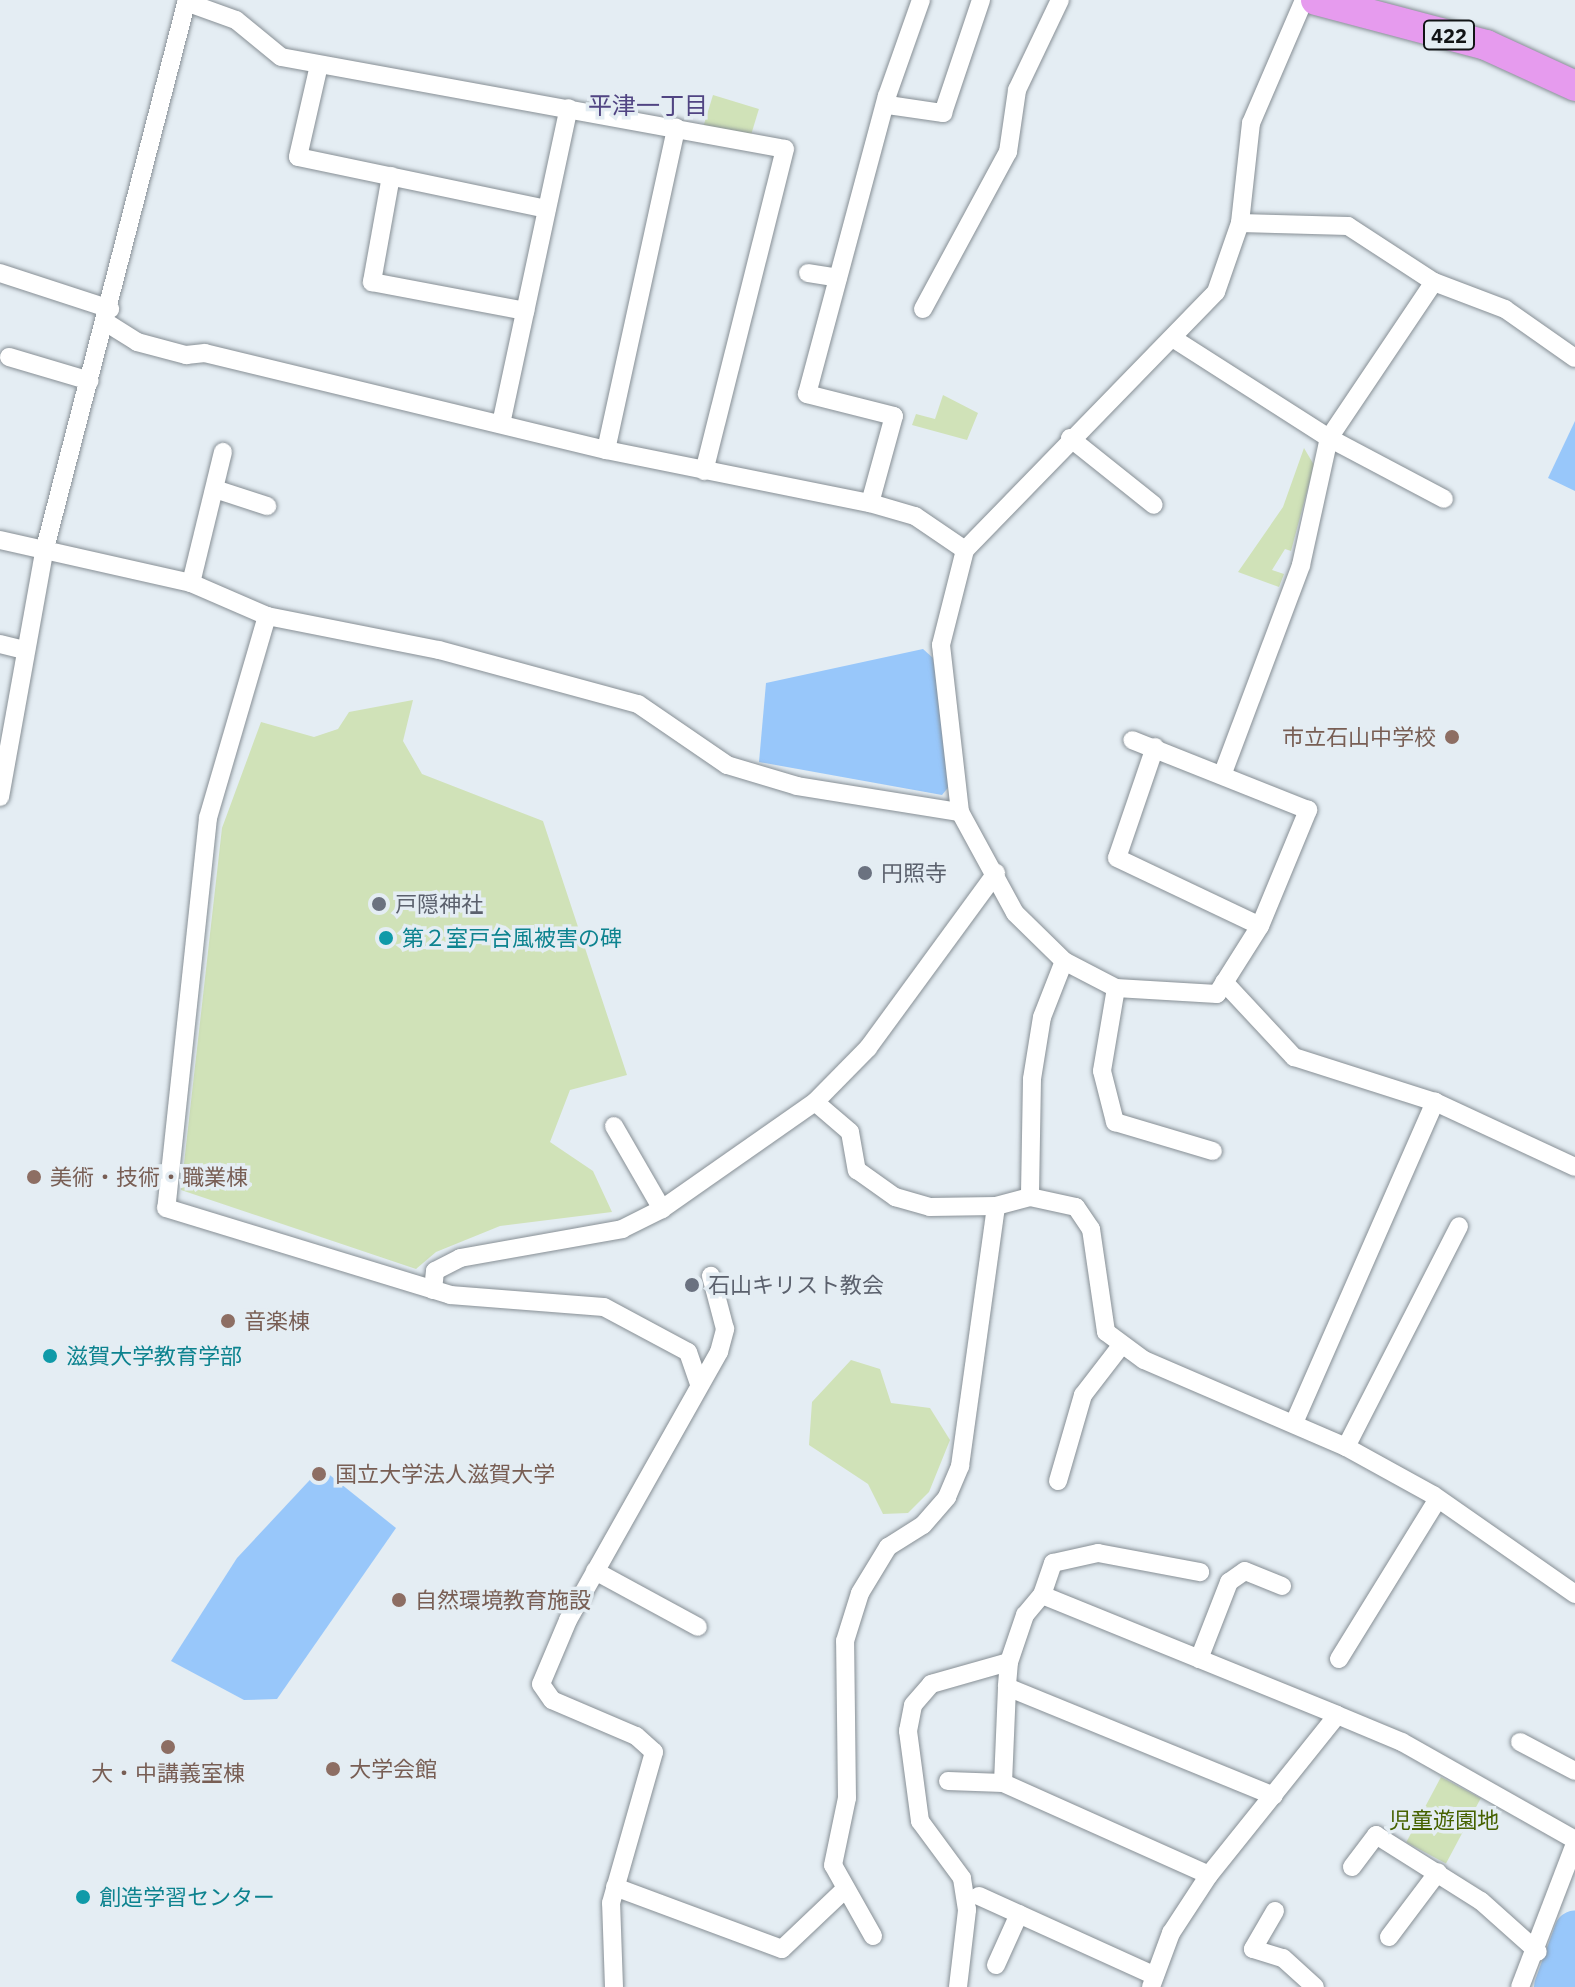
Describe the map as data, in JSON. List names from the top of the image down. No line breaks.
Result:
{"streets":{"highway":["422"]},"districts":["平津一丁目"],"parks":["児童遊園地"],"places":["市立石山中学校","円照寺","戸隠神社","第２室戸台風被害の碑","美術・技術・職業棟","石山キリスト教会","音楽棟","滋賀大学教育学部","国立大学法人滋賀大学","自然環境教育施設","大・中講義室棟","大学会館","創造学習センター"]}
